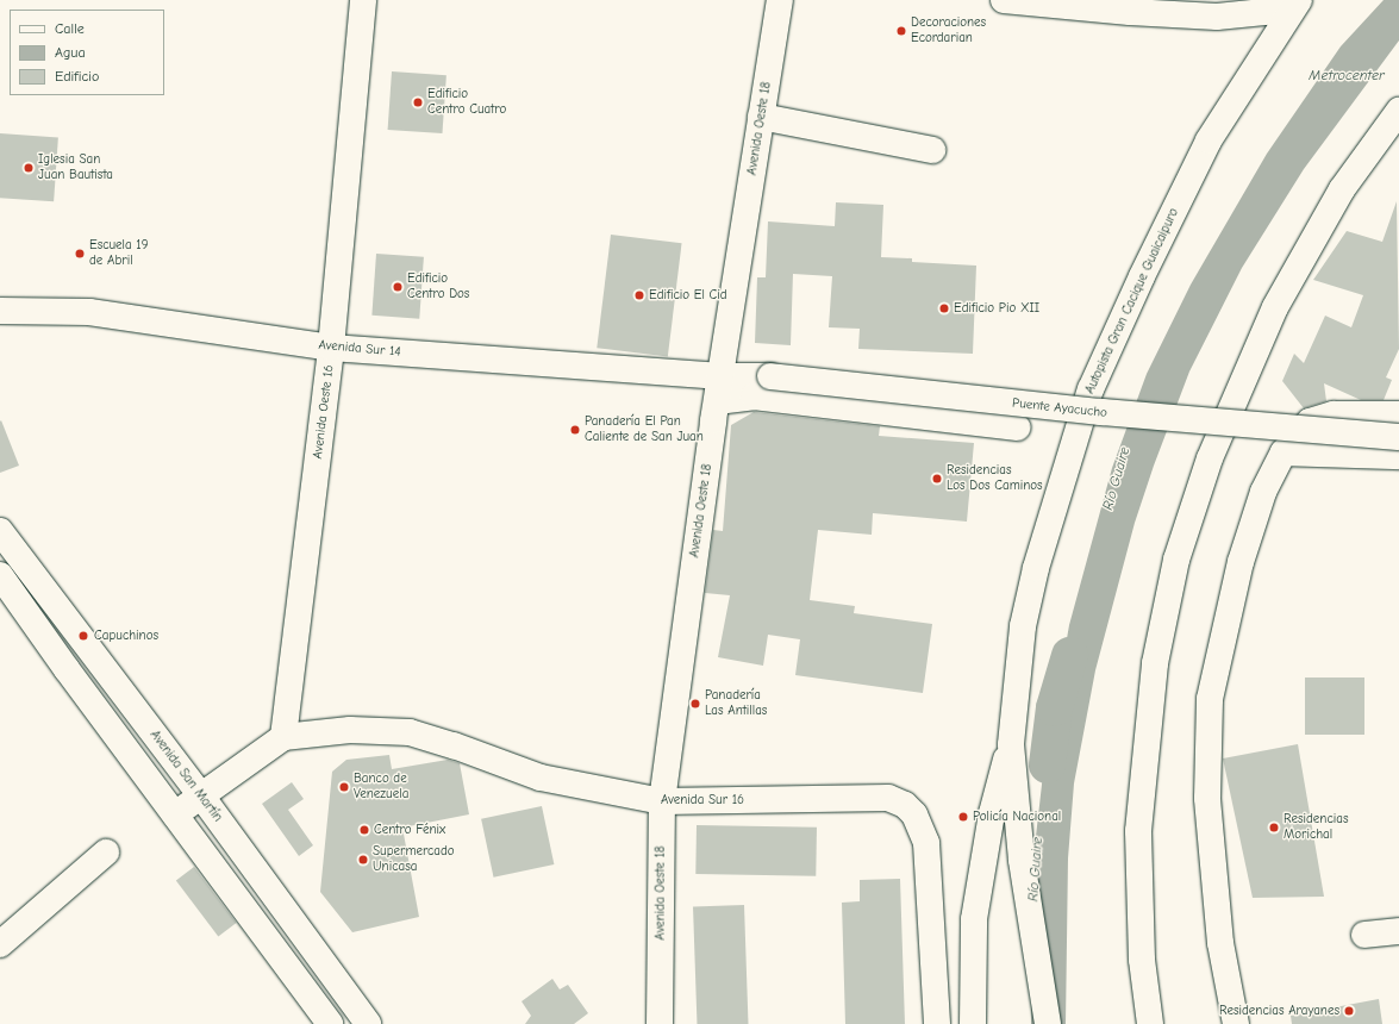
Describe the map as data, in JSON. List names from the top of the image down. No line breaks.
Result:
{"streets":{"main road":["Avenida Oeste 18","Autopista Gran Cacique Guaicaipuro","Avenida Sur 14","Puente Ayacucho","Avenida Oeste 16","Avenida San Martín","Avenida Sur 16"]},"crossings":[["Avenida Oeste 18","Avenida Sur 14"],["Avenida Oeste 18","Puente Ayacucho"],["Avenida Oeste 18","Avenida Sur 16"],["Avenida Sur 14","Puente Ayacucho"],["Avenida Sur 14","Avenida Oeste 16"],["Avenida Oeste 16","Avenida Sur 16"]],"water":["Metrocenter","Río Guaire"],"places":["Decoraciones Ecordarian","Edificio Centro Cuatro","Iglesia San Juan Bautista","Escuela 19 de Abril","Edificio Centro Dos","Edificio El Cid","Edificio Pio XII","Panadería El Pan Caliente de San Juan","Residencias Los Dos Caminos","Capuchinos","Panadería Las Antillas","Banco de Venezuela","Policía Nacional","Residencias Morichal","Centro Fénix","Supermercado Unicasa","Residencias Arayanes"],"legend":["Calle","Agua","Edificio"]}
